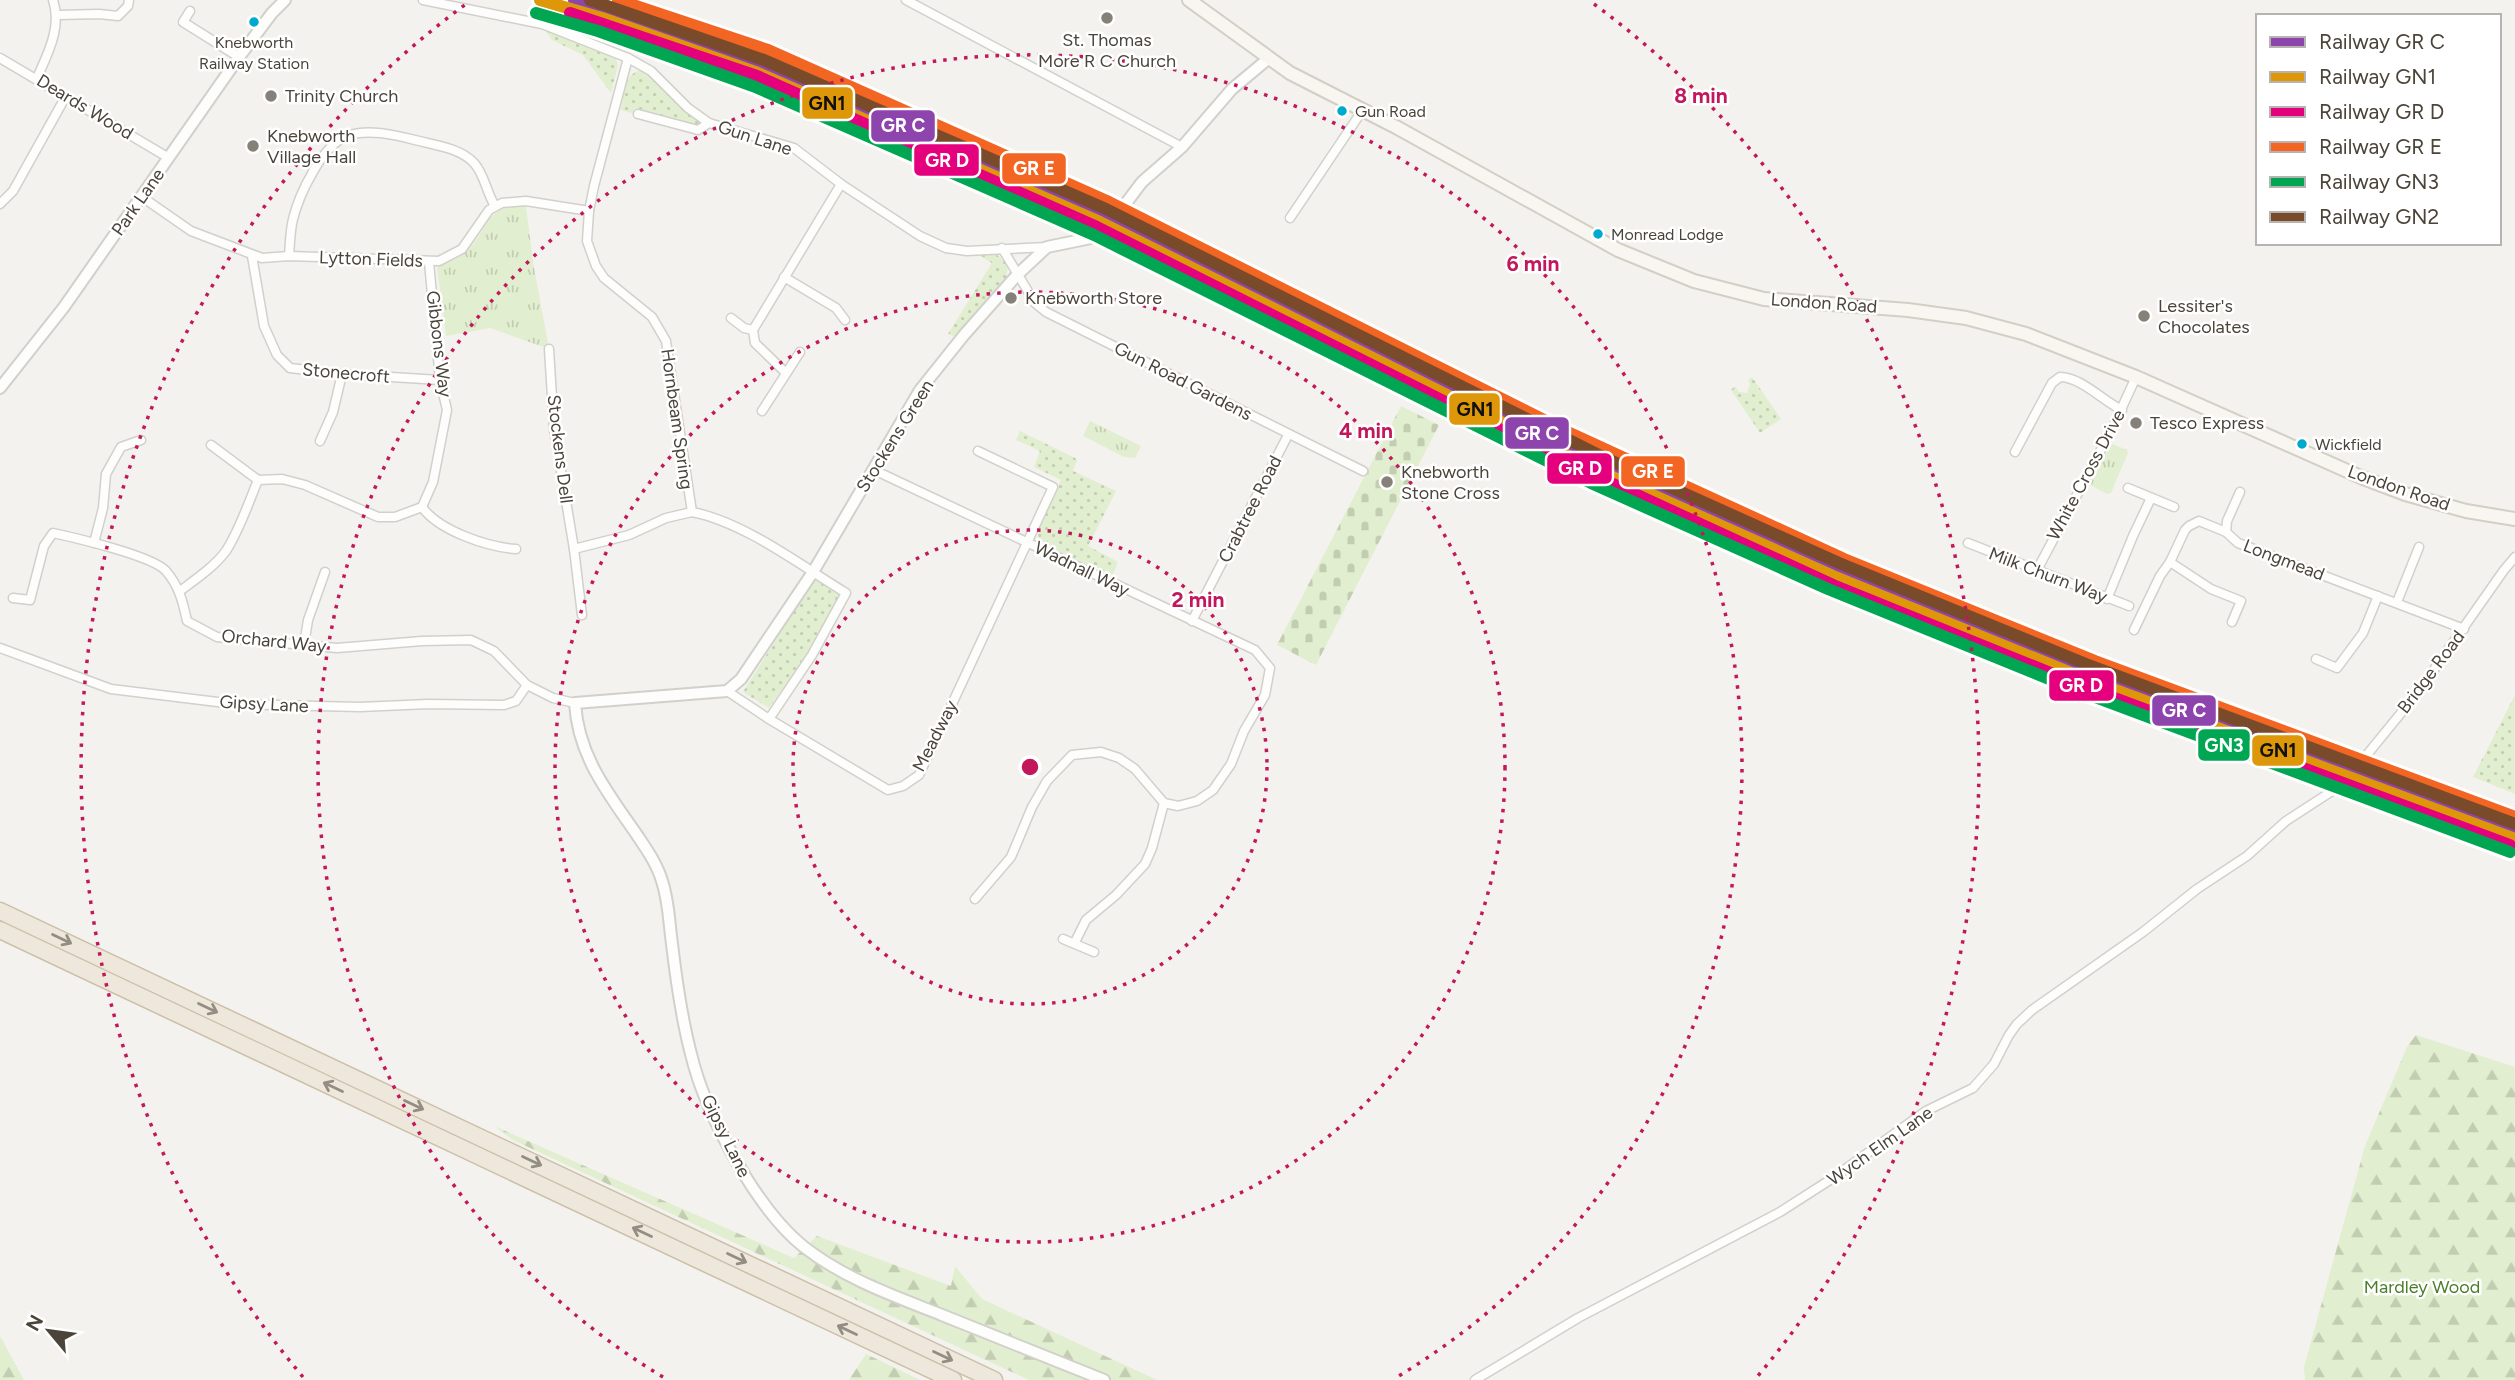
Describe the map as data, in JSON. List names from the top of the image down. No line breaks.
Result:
{"streets":{"main road":["London Road"],"street":["Deards Wood","Gun Lane","Park Lane","Lytton Fields","Gibbons Way","Stonecroft","Gun Road Gardens","Hornbeam Spring","Stockens Green","Stockens Dell","White Cross Drive","Crabtree Road","Longmead","Wadnall Way","Milk Churn Way","Orchard Way","Bridge Road","Gipsy Lane","Meadway","Wych Elm Lane"]},"crossings":[["Deards Wood","Park Lane"],["Gun Lane","Gun Road Gardens"],["Gun Lane","Hornbeam Spring"],["Gun Lane","Stockens Green"],["Park Lane","Lytton Fields"],["Lytton Fields","Gibbons Way"],["Lytton Fields","Stonecroft"],["London Road","White Cross Drive"],["Gibbons Way","Stonecroft"],["Gun Road Gardens","Stockens Green"],["Gun Road Gardens","Crabtree Road"],["Hornbeam Spring","Stockens Green"],["Stockens Green","Wadnall Way"],["White Cross Drive","Milk Churn Way"],["Crabtree Road","Wadnall Way"],["Longmead","Bridge Road"],["Wadnall Way","Meadway"],["Orchard Way","Gipsy Lane"],["Bridge Road","Wych Elm Lane"]],"parks":["Mardley Wood"],"places":["St. Thomas More R C Church","Knebworth Railway Station","Trinity Church","Gun Road","Knebworth Village Hall","Monread Lodge","Knebworth Store","Lessiter's Chocolates","Tesco Express","Wickfield","Knebworth Stone Cross"],"lines":["rail line GN1","rail line GN2","rail line GN3"],"legend":["Railway GR C","Railway GN1","Railway GR D","Railway GR E","Railway GN3","Railway GN2"],"north":"top left","rings":["8 min","6 min","4 min","2 min"]}
